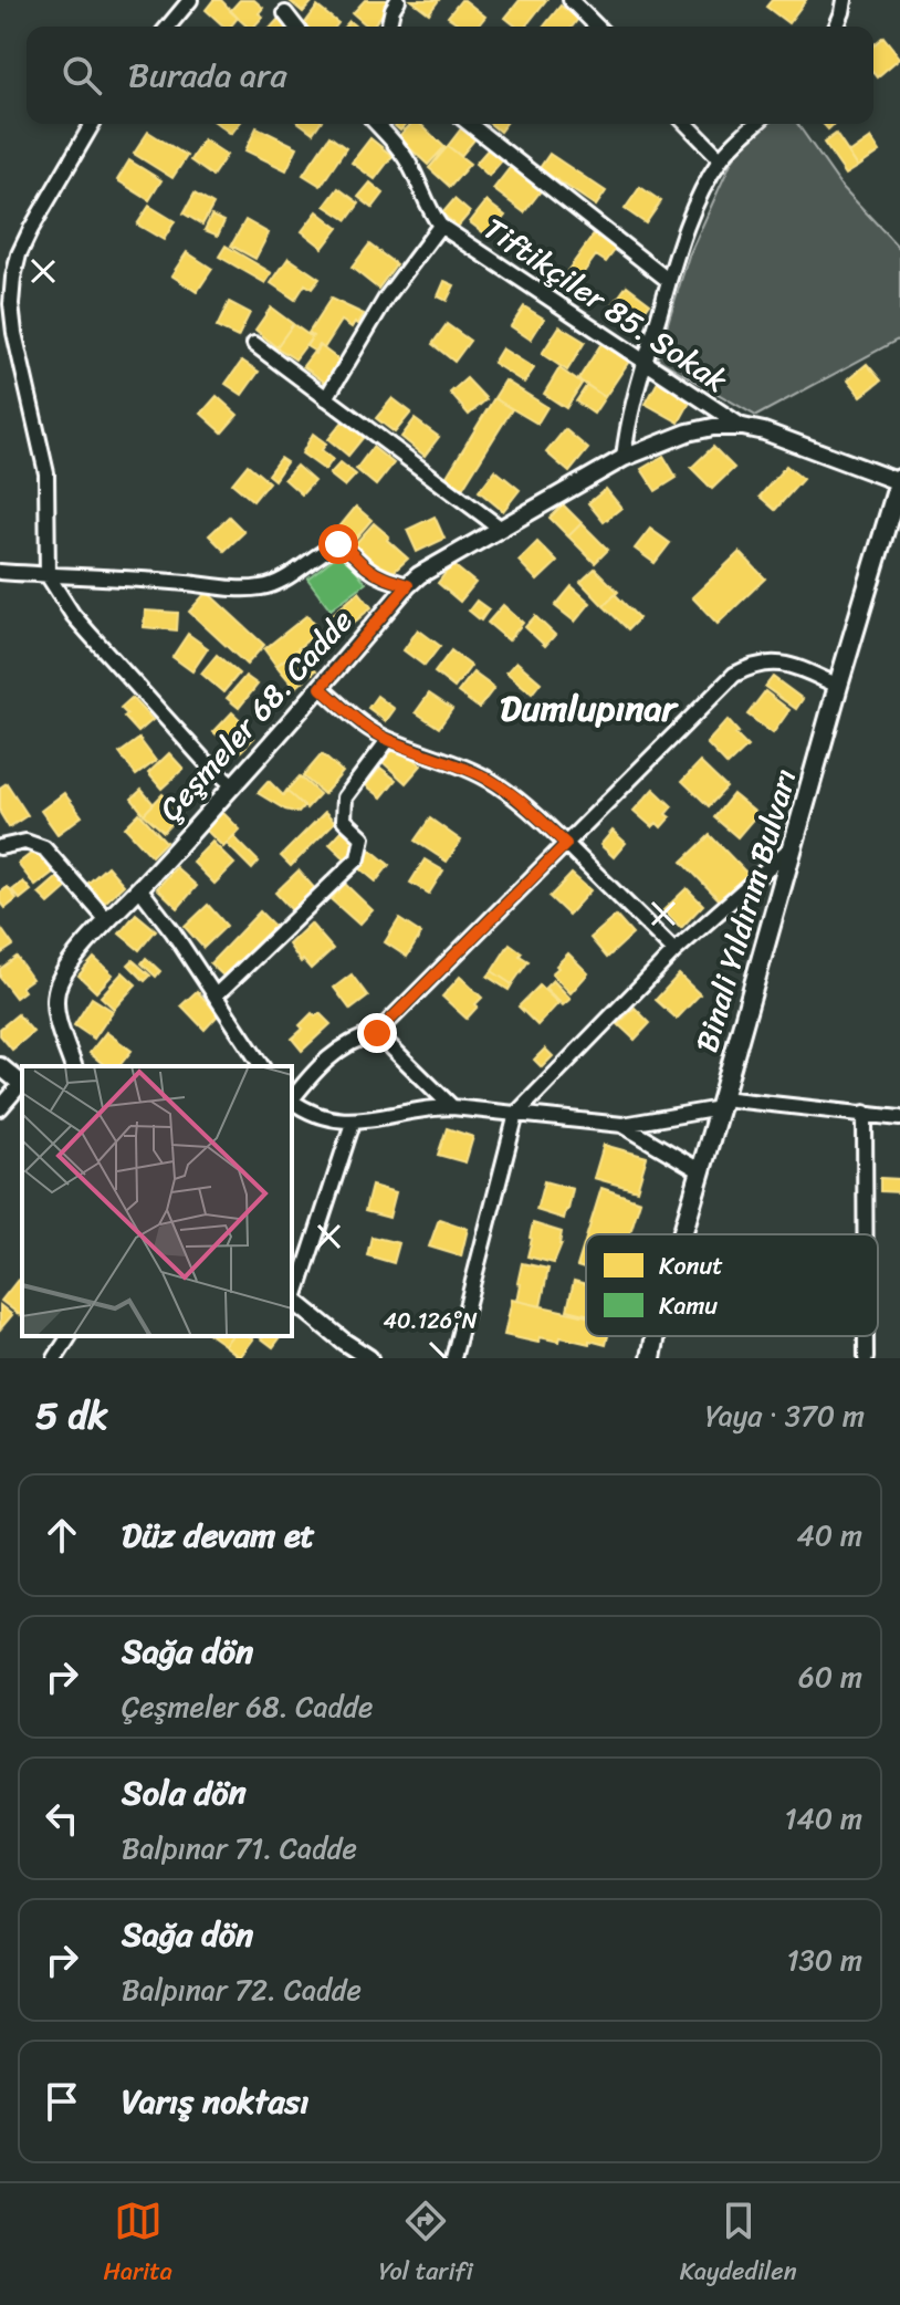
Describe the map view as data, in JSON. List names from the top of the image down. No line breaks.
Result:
{"streets":{"main road":["Binali Yıldırım Bulvarı"],"street":["Tiftikçiler 85. Sokak","Çeşmeler 68. Cadde"]},"crossings":[["Tiftikçiler 85. Sokak","Çeşmeler 68. Cadde"],["Çeşmeler 68. Cadde","Binali Yıldırım Bulvarı"]],"districts":["Dumlupınar"],"legend":["Konut","Kamu"],"page":{"search":"Burada ara","heading":["5 dk","Yaya · 370 m"],"list":[["Düz devam et","40 m"],["Sağa dön","Çeşmeler 68. Cadde","60 m"],["Sola dön","Balpınar 71. Cadde","140 m"],["Sağa dön","Balpınar 72. Cadde","130 m"],"Varış noktası"],"nav":["Harita","Yol tarifi","Kaydedilen"]},"coordinates":["40.126°N"]}
